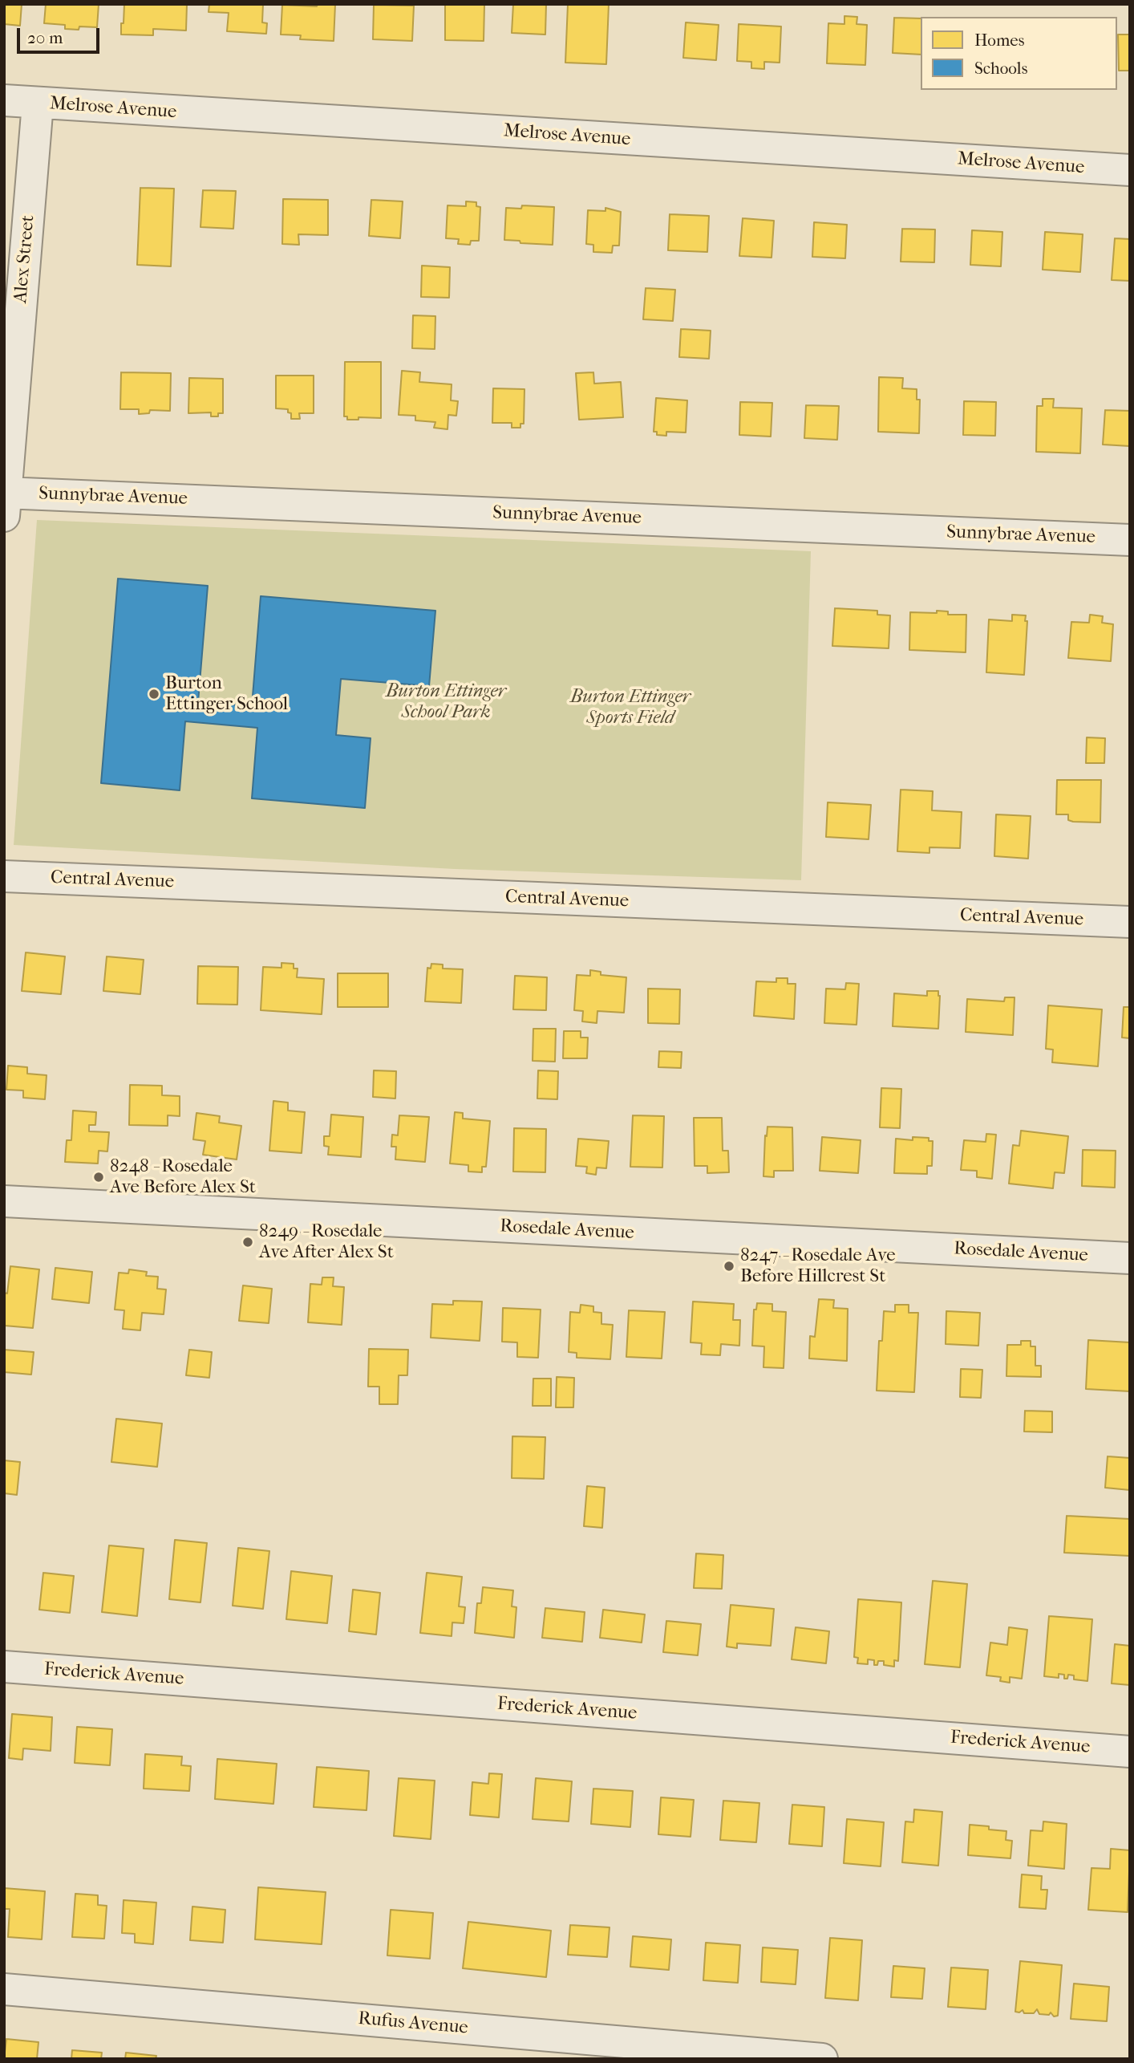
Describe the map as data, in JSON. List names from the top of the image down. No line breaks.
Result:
{"streets":{"street":["Melrose Avenue","Alex Street","Sunnybrae Avenue","Central Avenue","Rosedale Avenue","Frederick Avenue","Rufus Avenue"]},"crossings":[["Melrose Avenue","Alex Street"],["Alex Street","Sunnybrae Avenue"]],"parks":["Burton Ettinger School Park","Burton Ettinger Sports Field"],"places":["Burton Ettinger School","8248 - Rosedale Ave Before Alex St","8249 - Rosedale Ave After Alex St","8247 - Rosedale Ave Before Hillcrest St"],"legend":["Homes","Schools"],"scale_bar":"20 m"}
